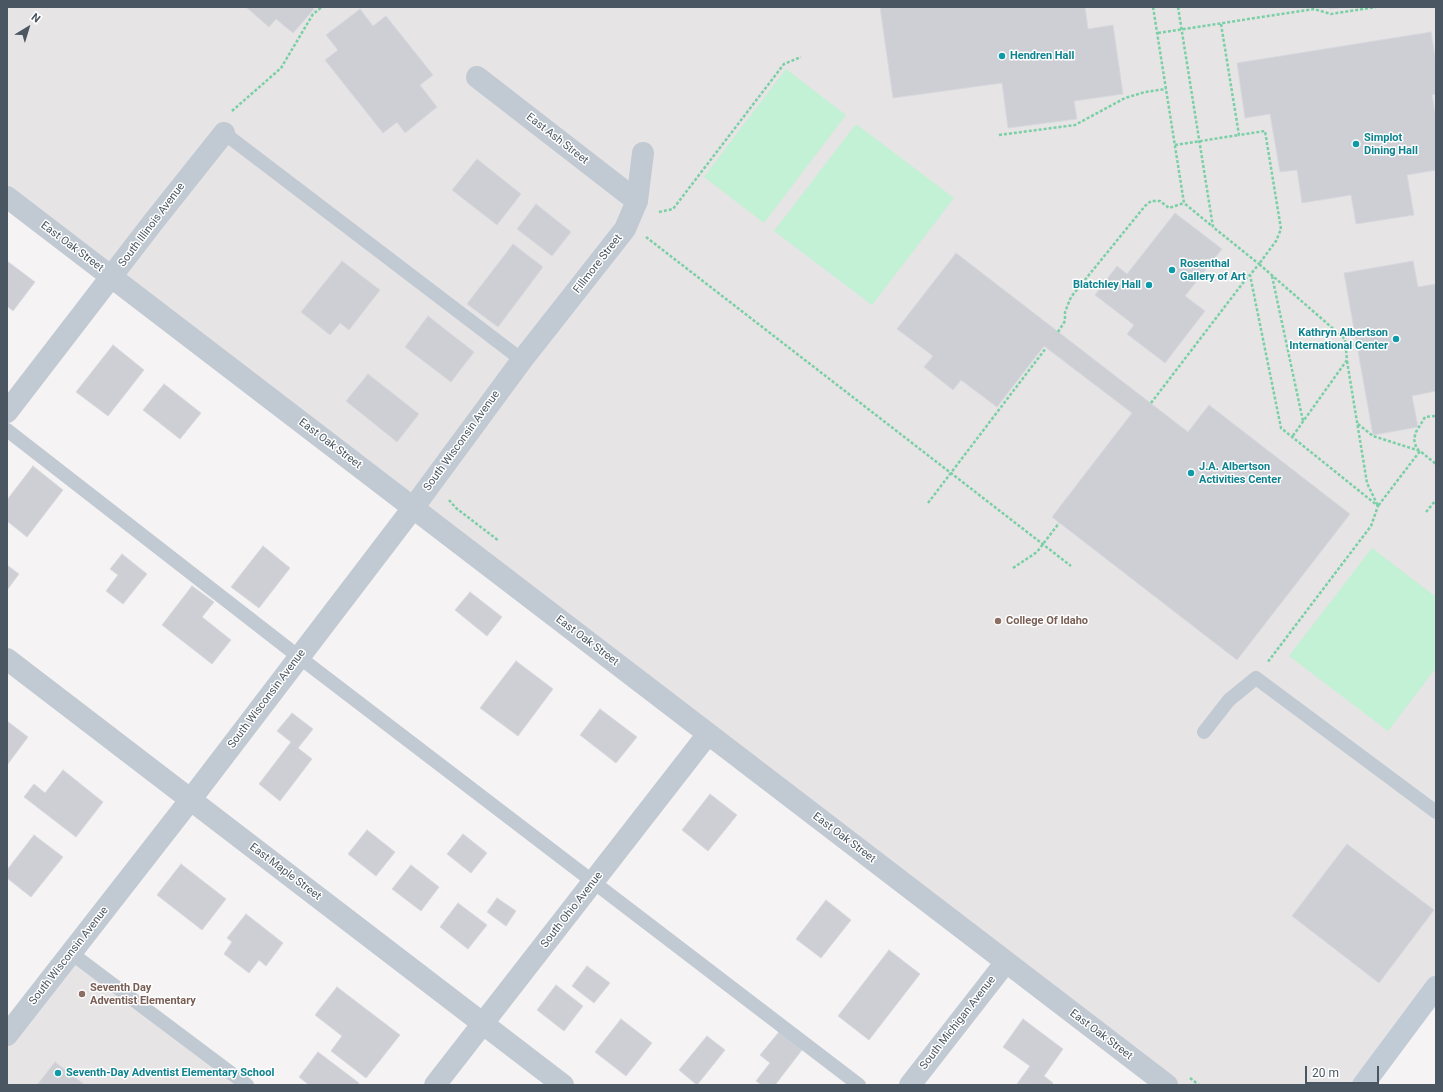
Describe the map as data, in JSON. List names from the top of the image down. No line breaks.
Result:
{"streets":{"street":["East Ash Street","South Illinois Avenue","East Oak Street","Fillmore Street","South Wisconsin Avenue","East Maple Street","South Ohio Avenue","South Michigan Avenue"]},"crossings":[["East Ash Street","Fillmore Street"],["South Illinois Avenue","East Oak Street"],["East Oak Street","South Wisconsin Avenue"],["East Oak Street","South Ohio Avenue"],["East Oak Street","South Michigan Avenue"],["Fillmore Street","South Wisconsin Avenue"],["South Wisconsin Avenue","East Maple Street"],["East Maple Street","South Ohio Avenue"]],"places":["Hendren Hall","Simplot Dining Hall","Rosenthal Gallery of Art","Blatchley Hall","Kathryn Albertson International Center","J.A. Albertson Activities Center","College Of Idaho","Seventh Day Adventist Elementary","Seventh-Day Adventist Elementary School"],"scale_bar":"20 m","north":"top right"}
